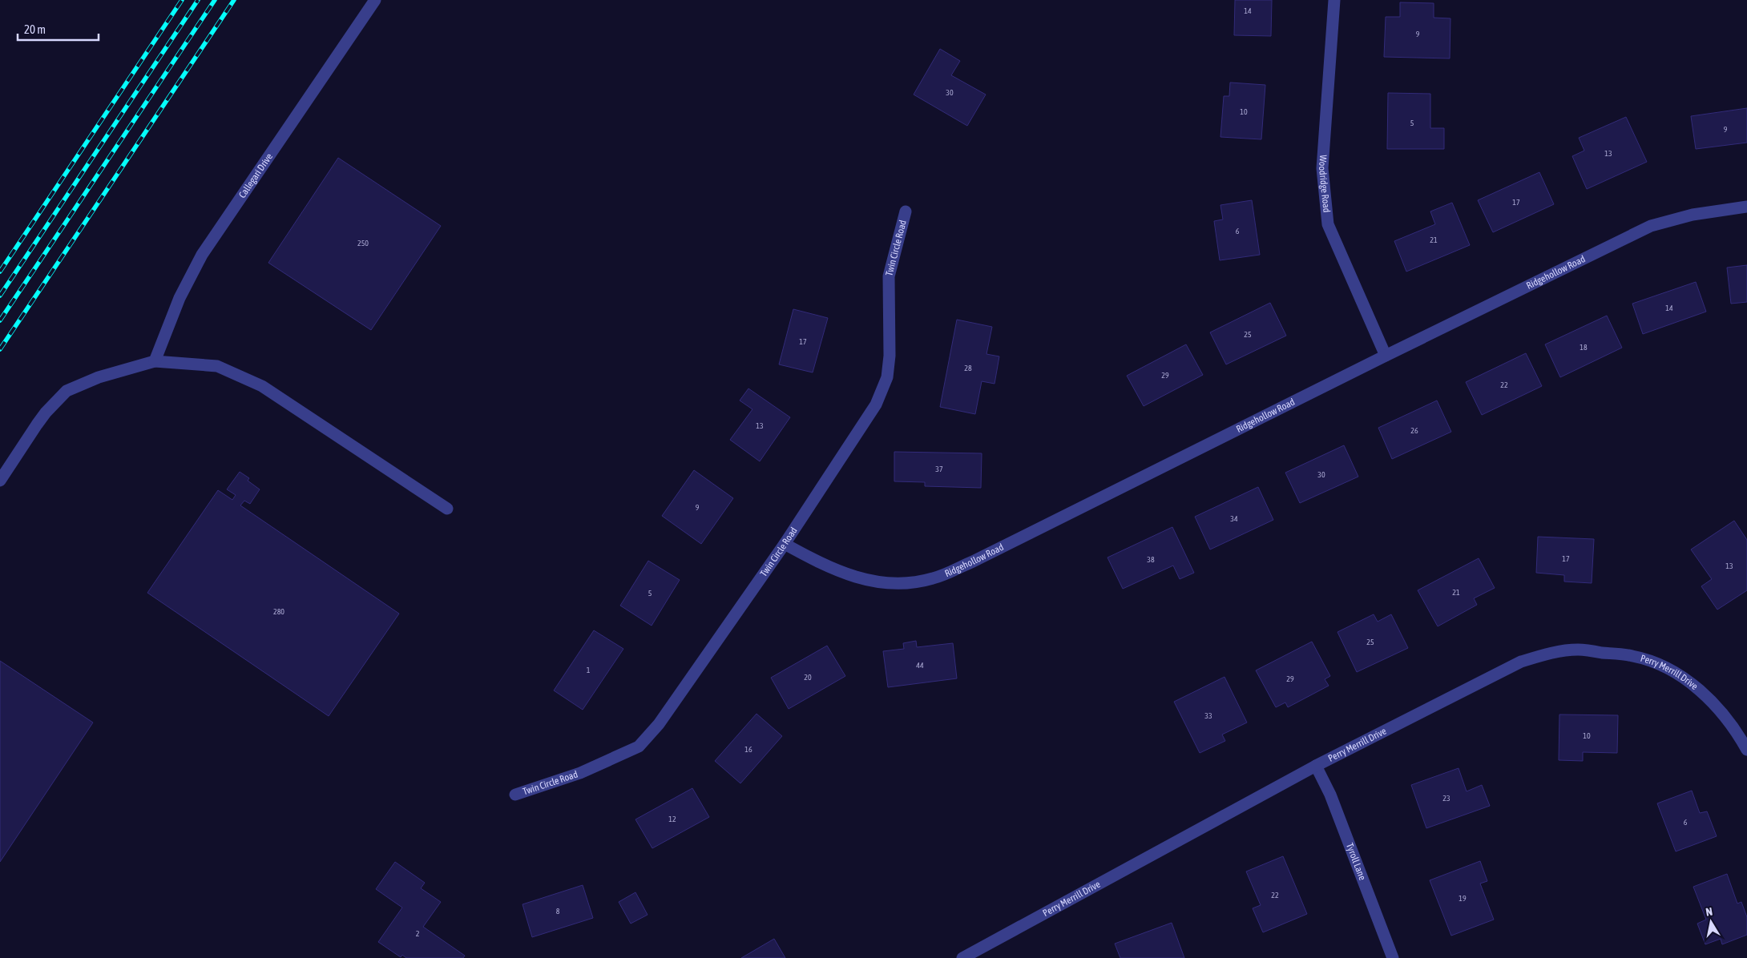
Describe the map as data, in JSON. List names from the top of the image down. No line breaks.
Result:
{"streets":{"street":["Callegari Drive","Woodridge Road","Twin Circle Road","Ridgehollow Road","Perry Merrill Drive","Tyroll Lane"]},"crossings":[["Woodridge Road","Ridgehollow Road"],["Twin Circle Road","Ridgehollow Road"],["Perry Merrill Drive","Tyroll Lane"]],"house_numbers":["14","9","30","10","5","9","13","17","6","21","250","14","25","17","18","28","29","22","13","26","37","30","9","34","17","38","13","21","5","280","25","44","1","20","29","33","10","16","23","12","6","22","19","8","2"],"scale_bar":"20 m","north":"top"}
